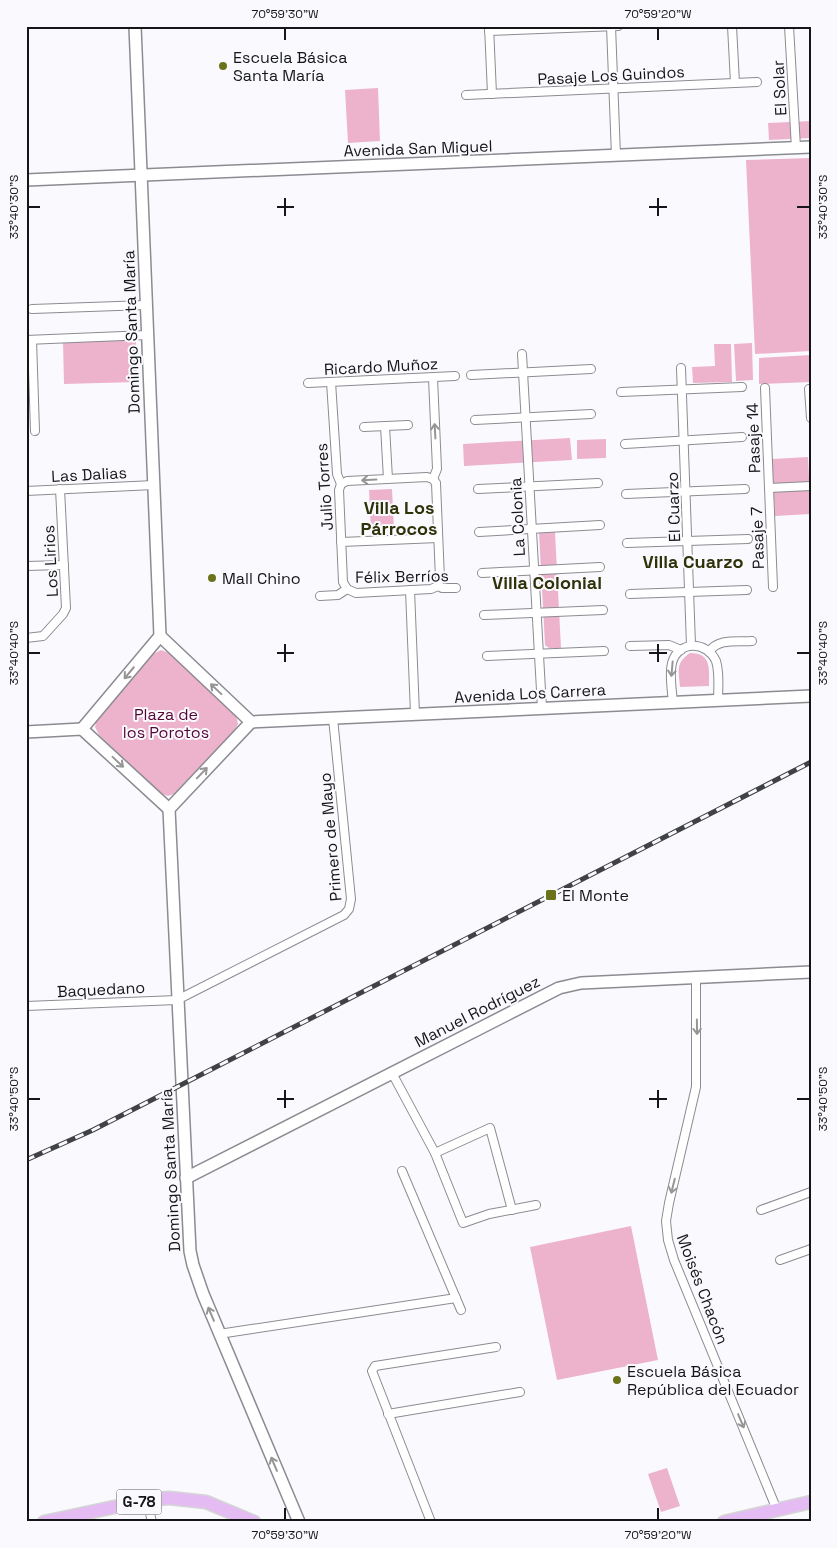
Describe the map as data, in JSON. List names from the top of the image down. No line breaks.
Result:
{"streets":{"main road":["G-78"],"street":["Pasaje Los Guindos","El Solar","Avenida San Miguel","Domingo Santa María","Ricardo Muñoz","Pasaje 14","Las Dalias","Julio Torres","El Cuarzo","La Colonia","Pasaje 7","Los Lirios","Félix Berríos","Avenida Los Carrera","Primero de Mayo","Baquedano","Manuel Rodríguez","Moisés Chacón"]},"crossings":[["El Solar","Avenida San Miguel"],["Avenida San Miguel","Domingo Santa María"],["Domingo Santa María","Las Dalias"],["Domingo Santa María","Primero de Mayo"],["Domingo Santa María","Baquedano"],["Domingo Santa María","Manuel Rodríguez"],["Ricardo Muñoz","Julio Torres"],["Pasaje 14","Pasaje 7"],["Las Dalias","Los Lirios"],["Julio Torres","Félix Berríos"],["La Colonia","Avenida Los Carrera"],["Avenida Los Carrera","Primero de Mayo"],["Primero de Mayo","Baquedano"],["Manuel Rodríguez","Moisés Chacón"]],"one_way":["Moisés Chacón"],"districts":["Villa Los Párrocos","Villa Cuarzo","Villa Colonial"],"parks":["Plaza de los Porotos"],"places":{"other":["Escuela Básica Santa María","Mall Chino","Escuela Básica República del Ecuador"],"transit":["El Monte"]},"coordinates":["70°59'30\"W","70°59'20\"W","33°40'30\"S","33°40'40\"S","33°40'50\"S"]}
